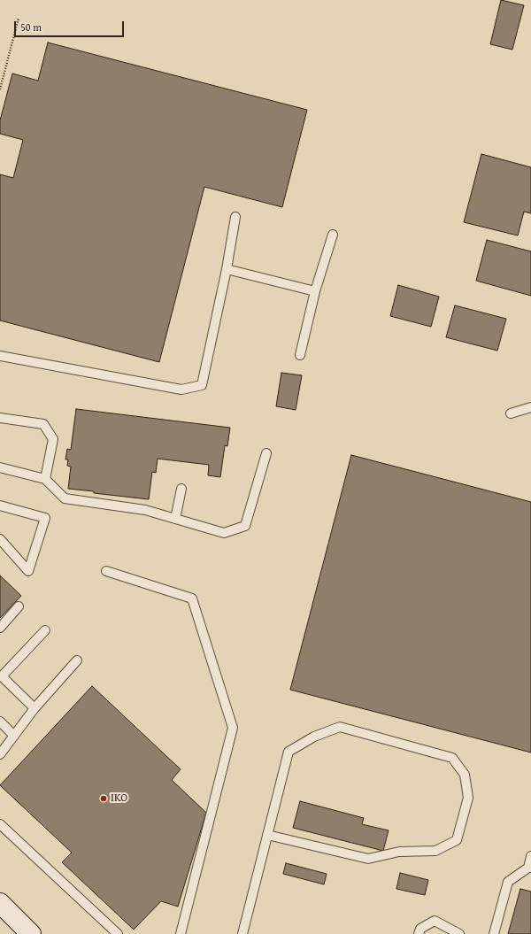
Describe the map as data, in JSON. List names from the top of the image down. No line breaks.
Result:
{"places":["IKO"],"scale_bar":"50 m"}
